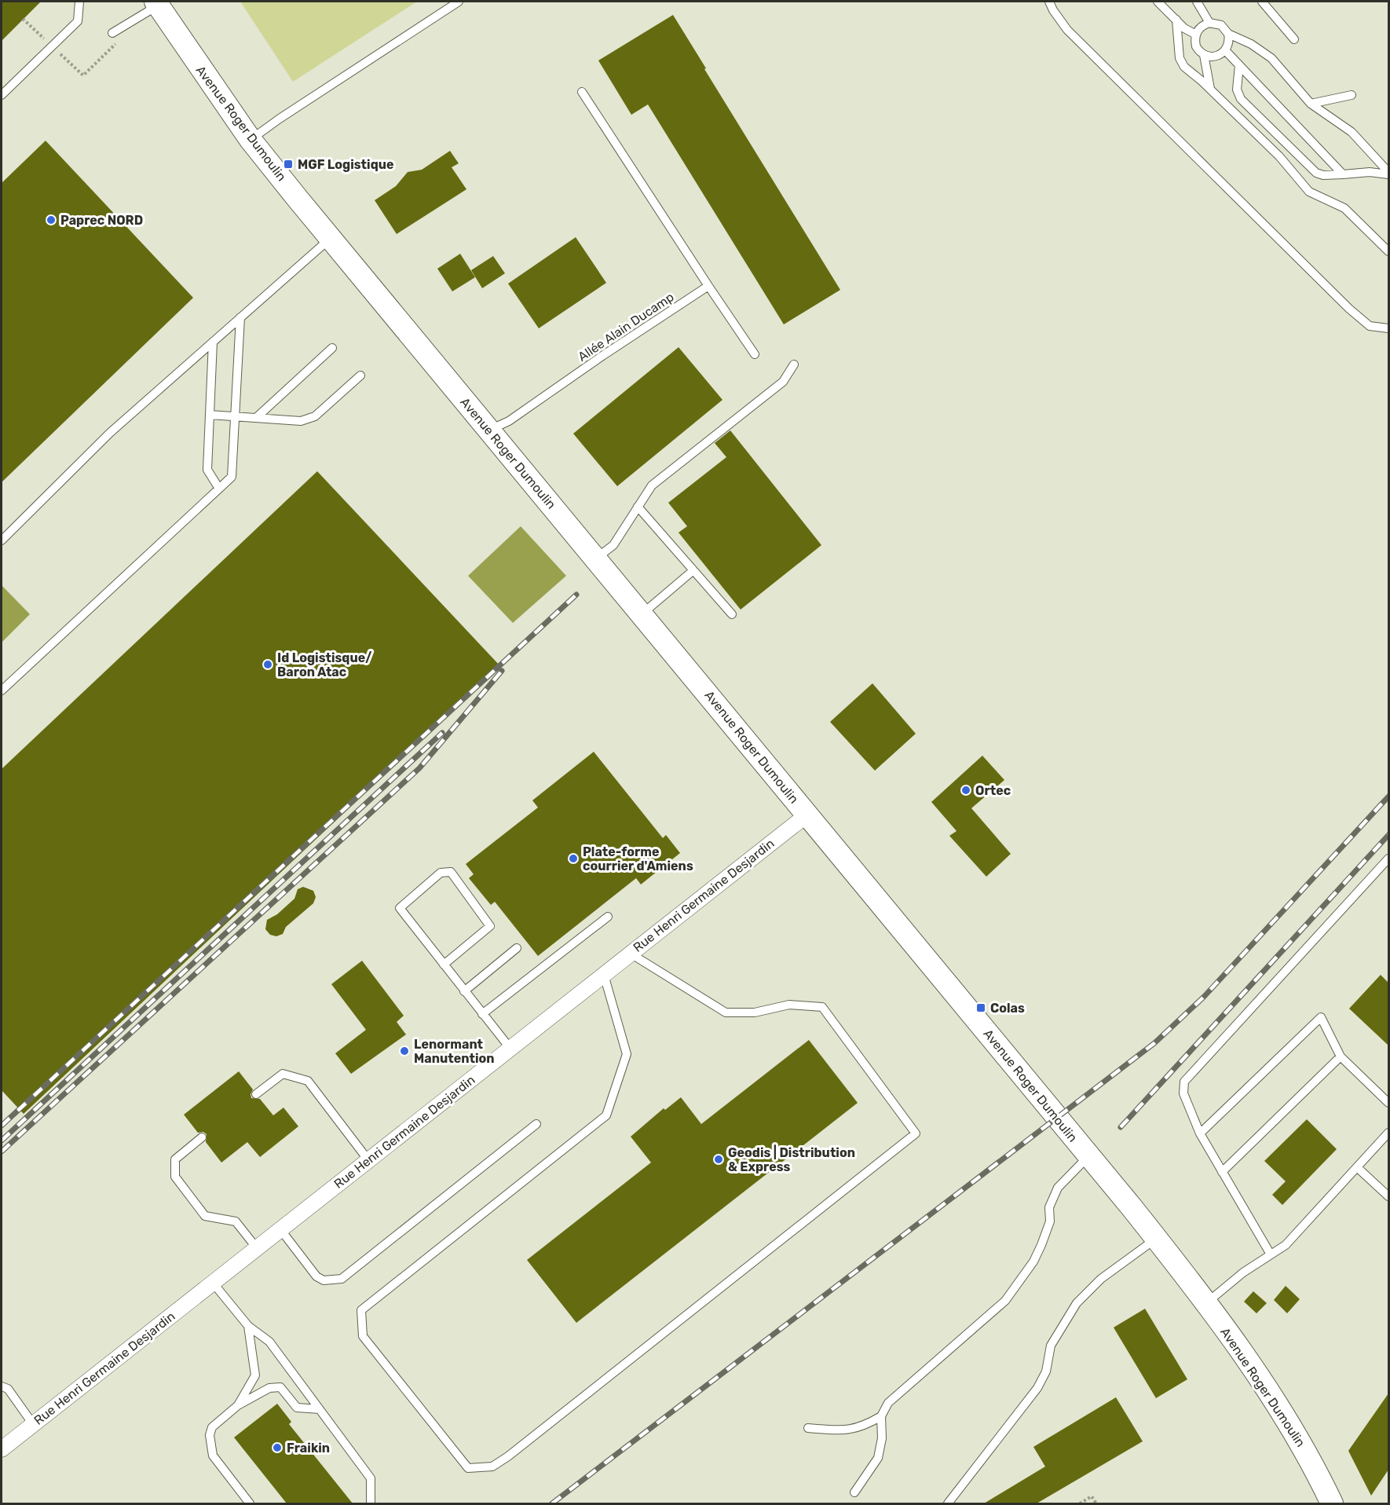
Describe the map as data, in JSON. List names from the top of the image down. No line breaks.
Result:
{"streets":{"main road":["Avenue Roger Dumoulin"],"street":["Rue Henri Germaine Desjardin"],"lane":["Allée Alain Ducamp"]},"crossings":[["Avenue Roger Dumoulin","Allée Alain Ducamp"],["Avenue Roger Dumoulin","Rue Henri Germaine Desjardin"]],"places":{"transit":["MGF Logistique","Colas"],"other":["Paprec NORD","Id Logistisque/ Baron Atac","Ortec","Plate-forme courrier d'Amiens","Lenormant Manutention","Geodis | Distribution & Express","Fraikin"]}}
